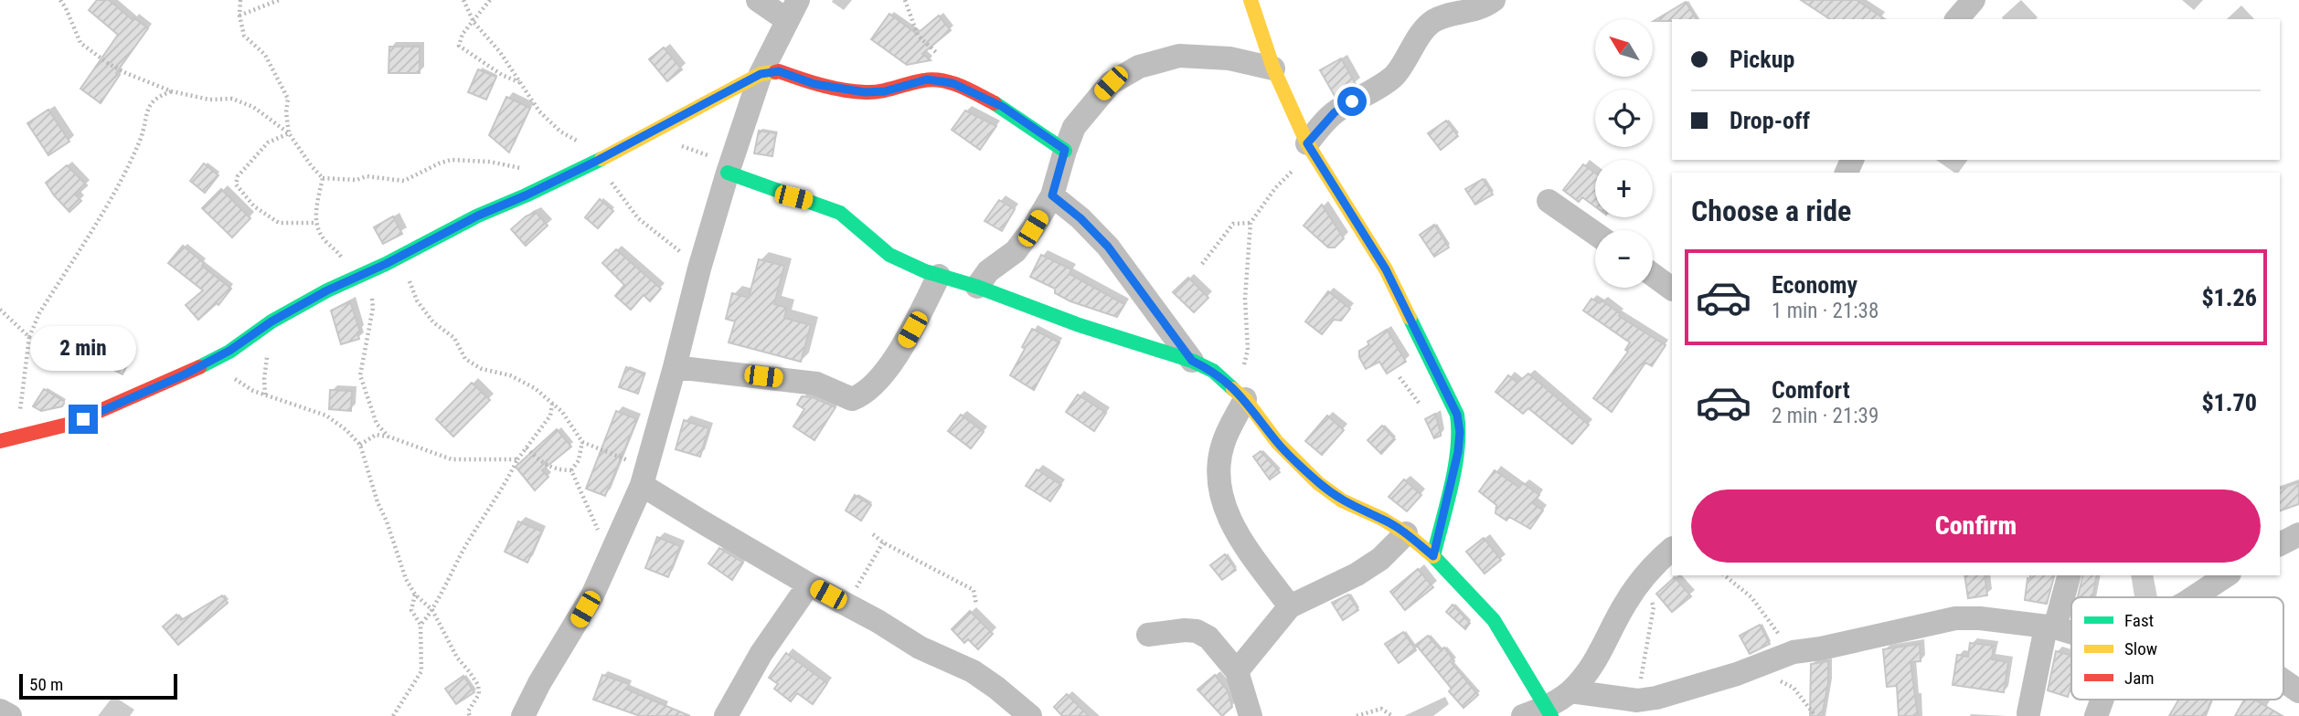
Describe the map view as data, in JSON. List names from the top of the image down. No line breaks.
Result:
{"legend":["Fast","Slow","Jam"],"scale_bar":"50 m","north":"top left","page":{"map_buttons":["+","−"],"banner":["Pickup","Drop-off"],"heading":"Choose a ride","list":[{"name":"Economy","note":"1 min · 21:38","value":"$1.26"},{"name":"Comfort","note":"2 min · 21:39","value":"$1.70"}],"bubble":"2 min","buttons":"Confirm","scale":"50 m"}}
